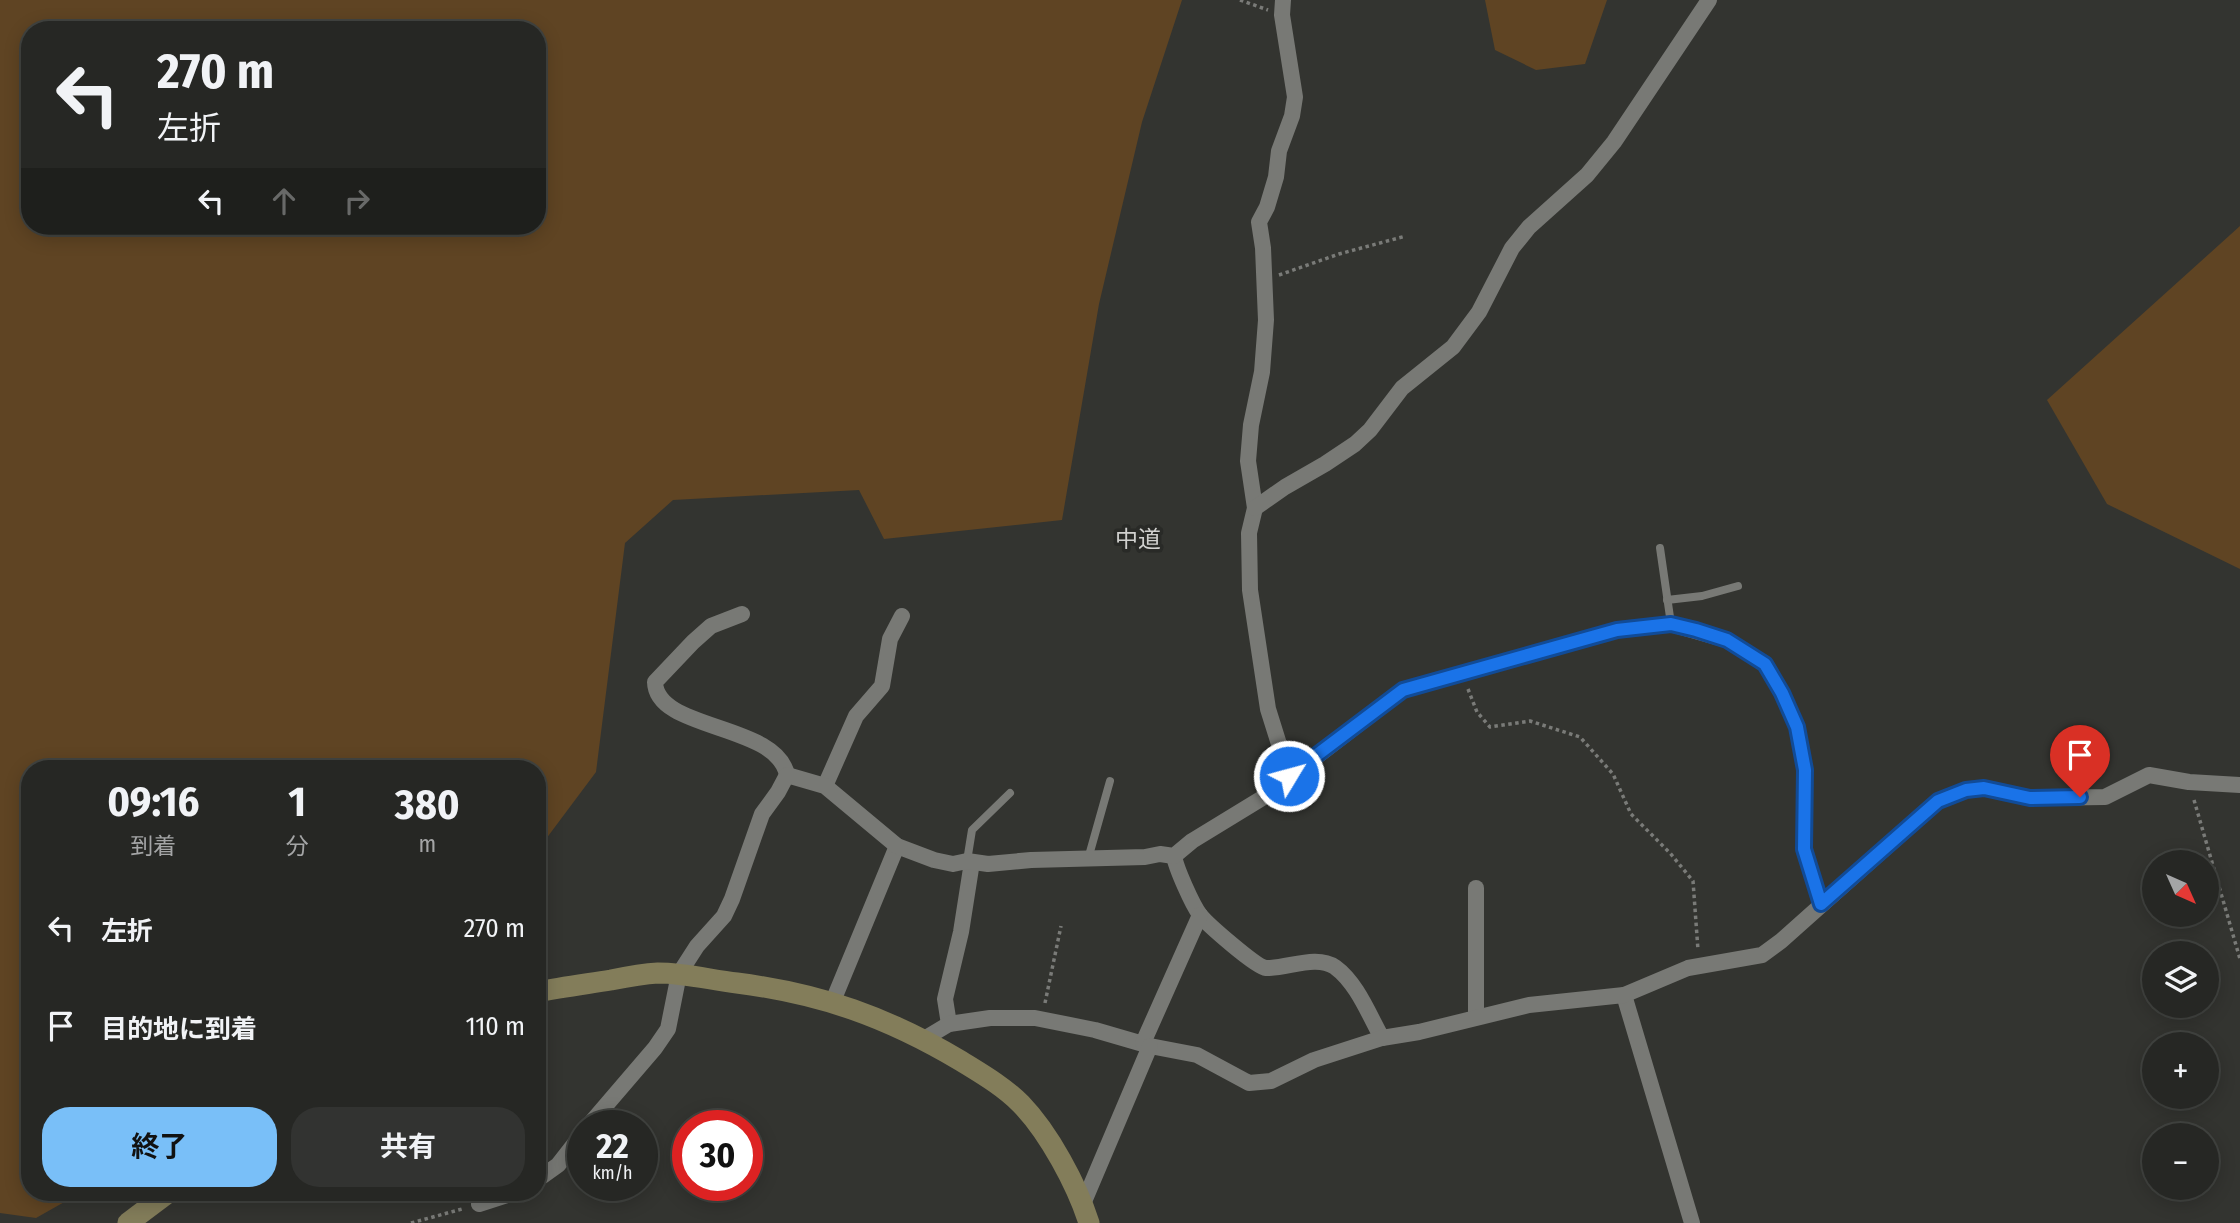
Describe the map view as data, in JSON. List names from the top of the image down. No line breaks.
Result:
{"districts":["中道"],"north":"bottom right","page":{"turn":["270 m","左折"],"eta":["09:16","到着","1","分","380","m"],"map_buttons":["+","−"],"list":[{"name":"左折","value":"270 m"},{"name":"目的地に到着","value":"110 m"}],"buttons":["終了","共有"],"speed":"22 km/h","limit":"30"}}
